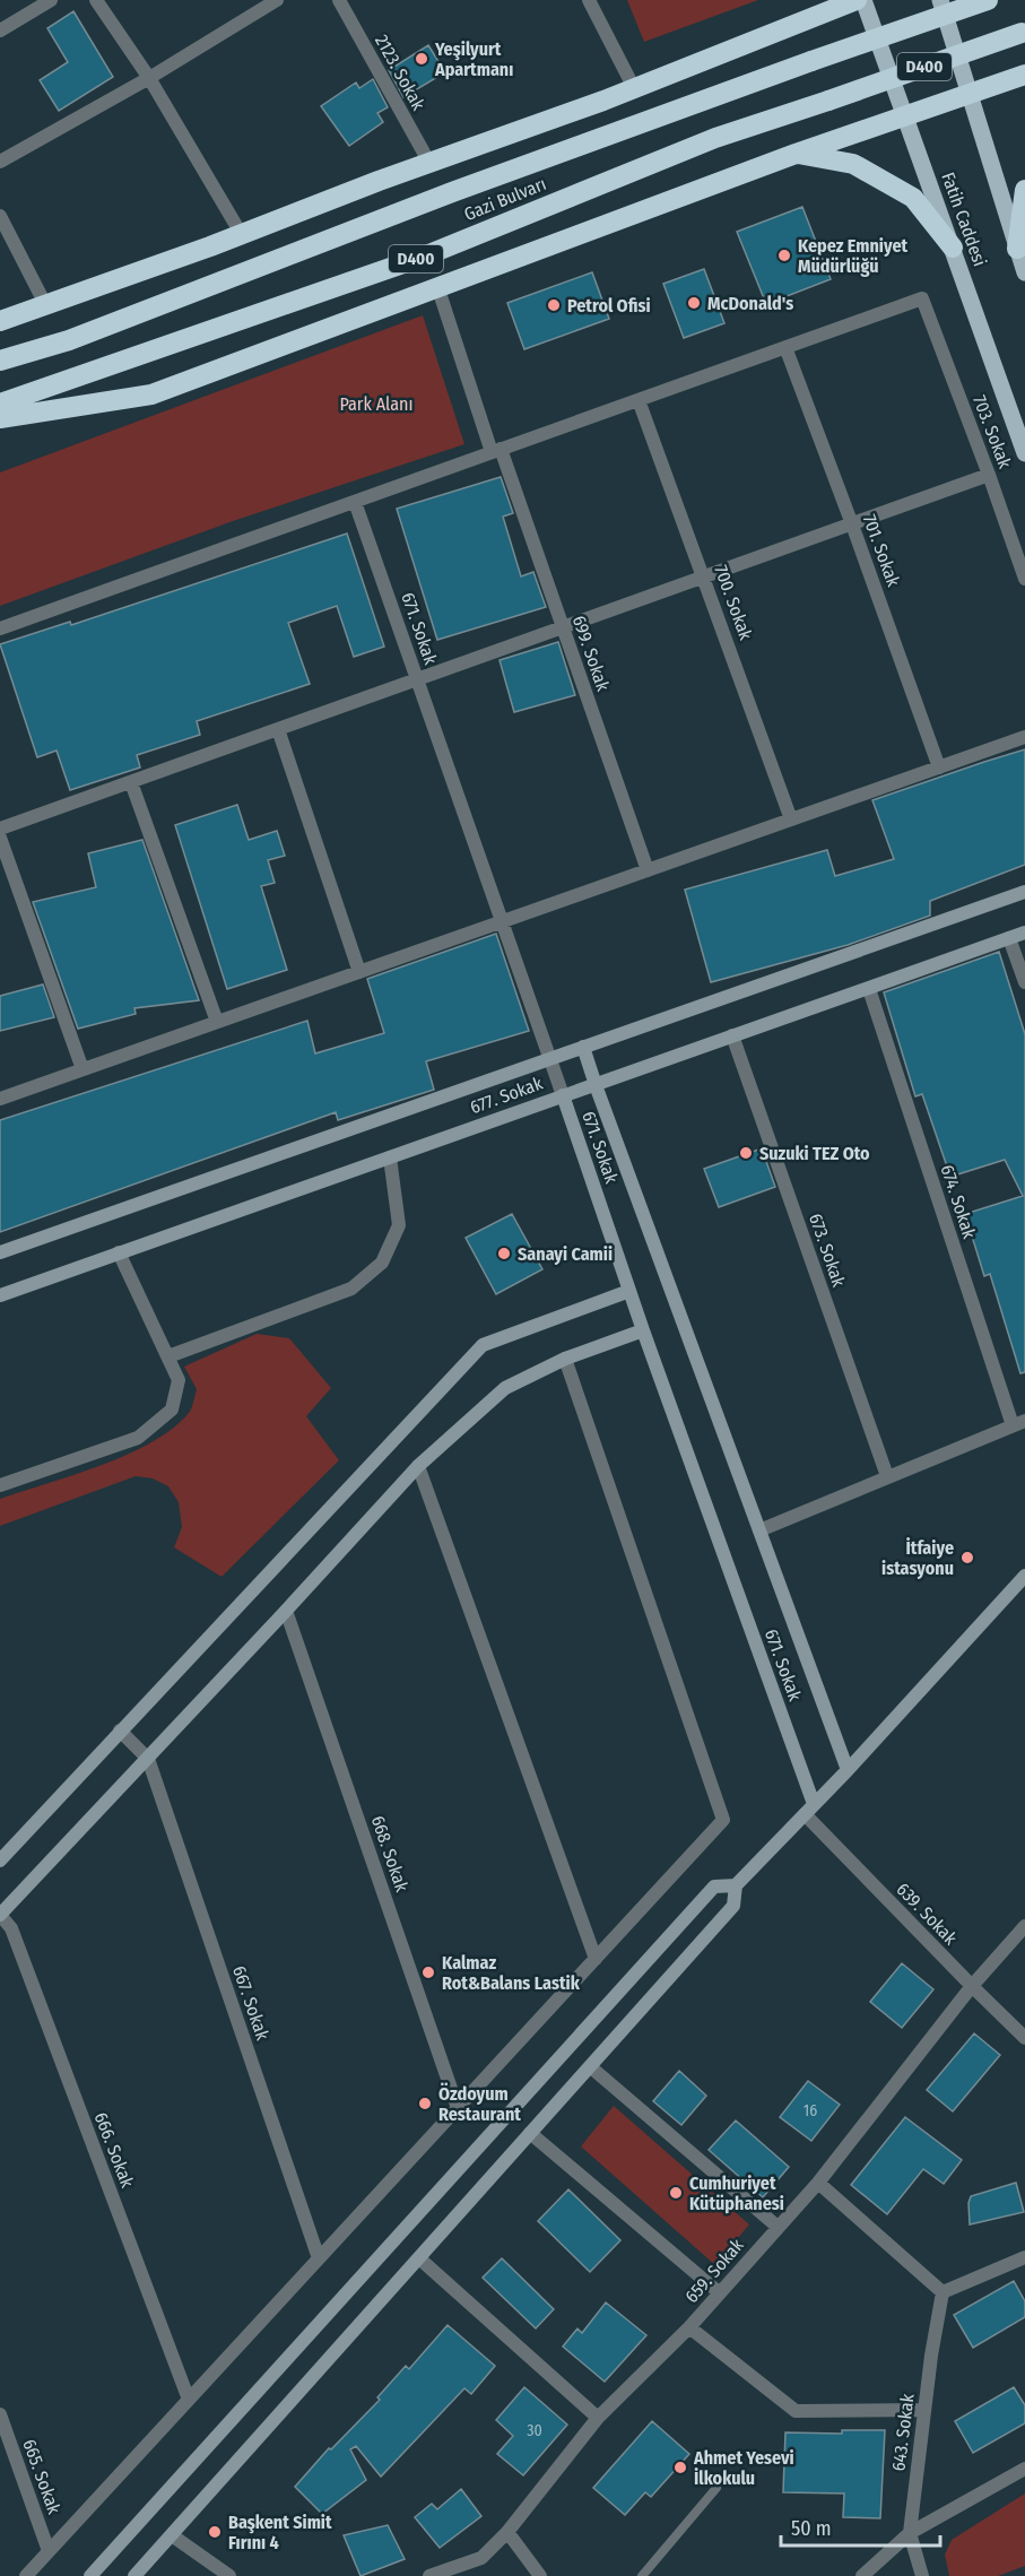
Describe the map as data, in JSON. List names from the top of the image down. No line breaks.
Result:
{"streets":{"highway":["D400","Gazi Bulvarı"],"main road":["Fatih Caddesi"],"street":["2123. Sokak","703. Sokak","701. Sokak","700. Sokak","671. Sokak","699. Sokak","677. Sokak","674. Sokak","673. Sokak","668. Sokak","639. Sokak","667. Sokak","666. Sokak","659. Sokak","643. Sokak","665. Sokak"]},"crossings":[["703. Sokak","701. Sokak"],["671. Sokak","677. Sokak"],["671. Sokak","639. Sokak"],["677. Sokak","674. Sokak"],["677. Sokak","673. Sokak"],["639. Sokak","659. Sokak"]],"parks":["Park Alanı"],"places":["Yeşilyurt Apartmanı","Kepez Emniyet Müdürlüğü","McDonald's","Petrol Ofisi","Suzuki TEZ Oto","Sanayi Camii","İtfaiye istasyonu","Kalmaz Rot&Balans Lastik","Özdoyum Restaurant","Cumhuriyet Kütüphanesi","Ahmet Yesevi İlkokulu","Başkent Simit Fırını 4"],"house_numbers":["16","30"],"scale_bar":"50 m"}
